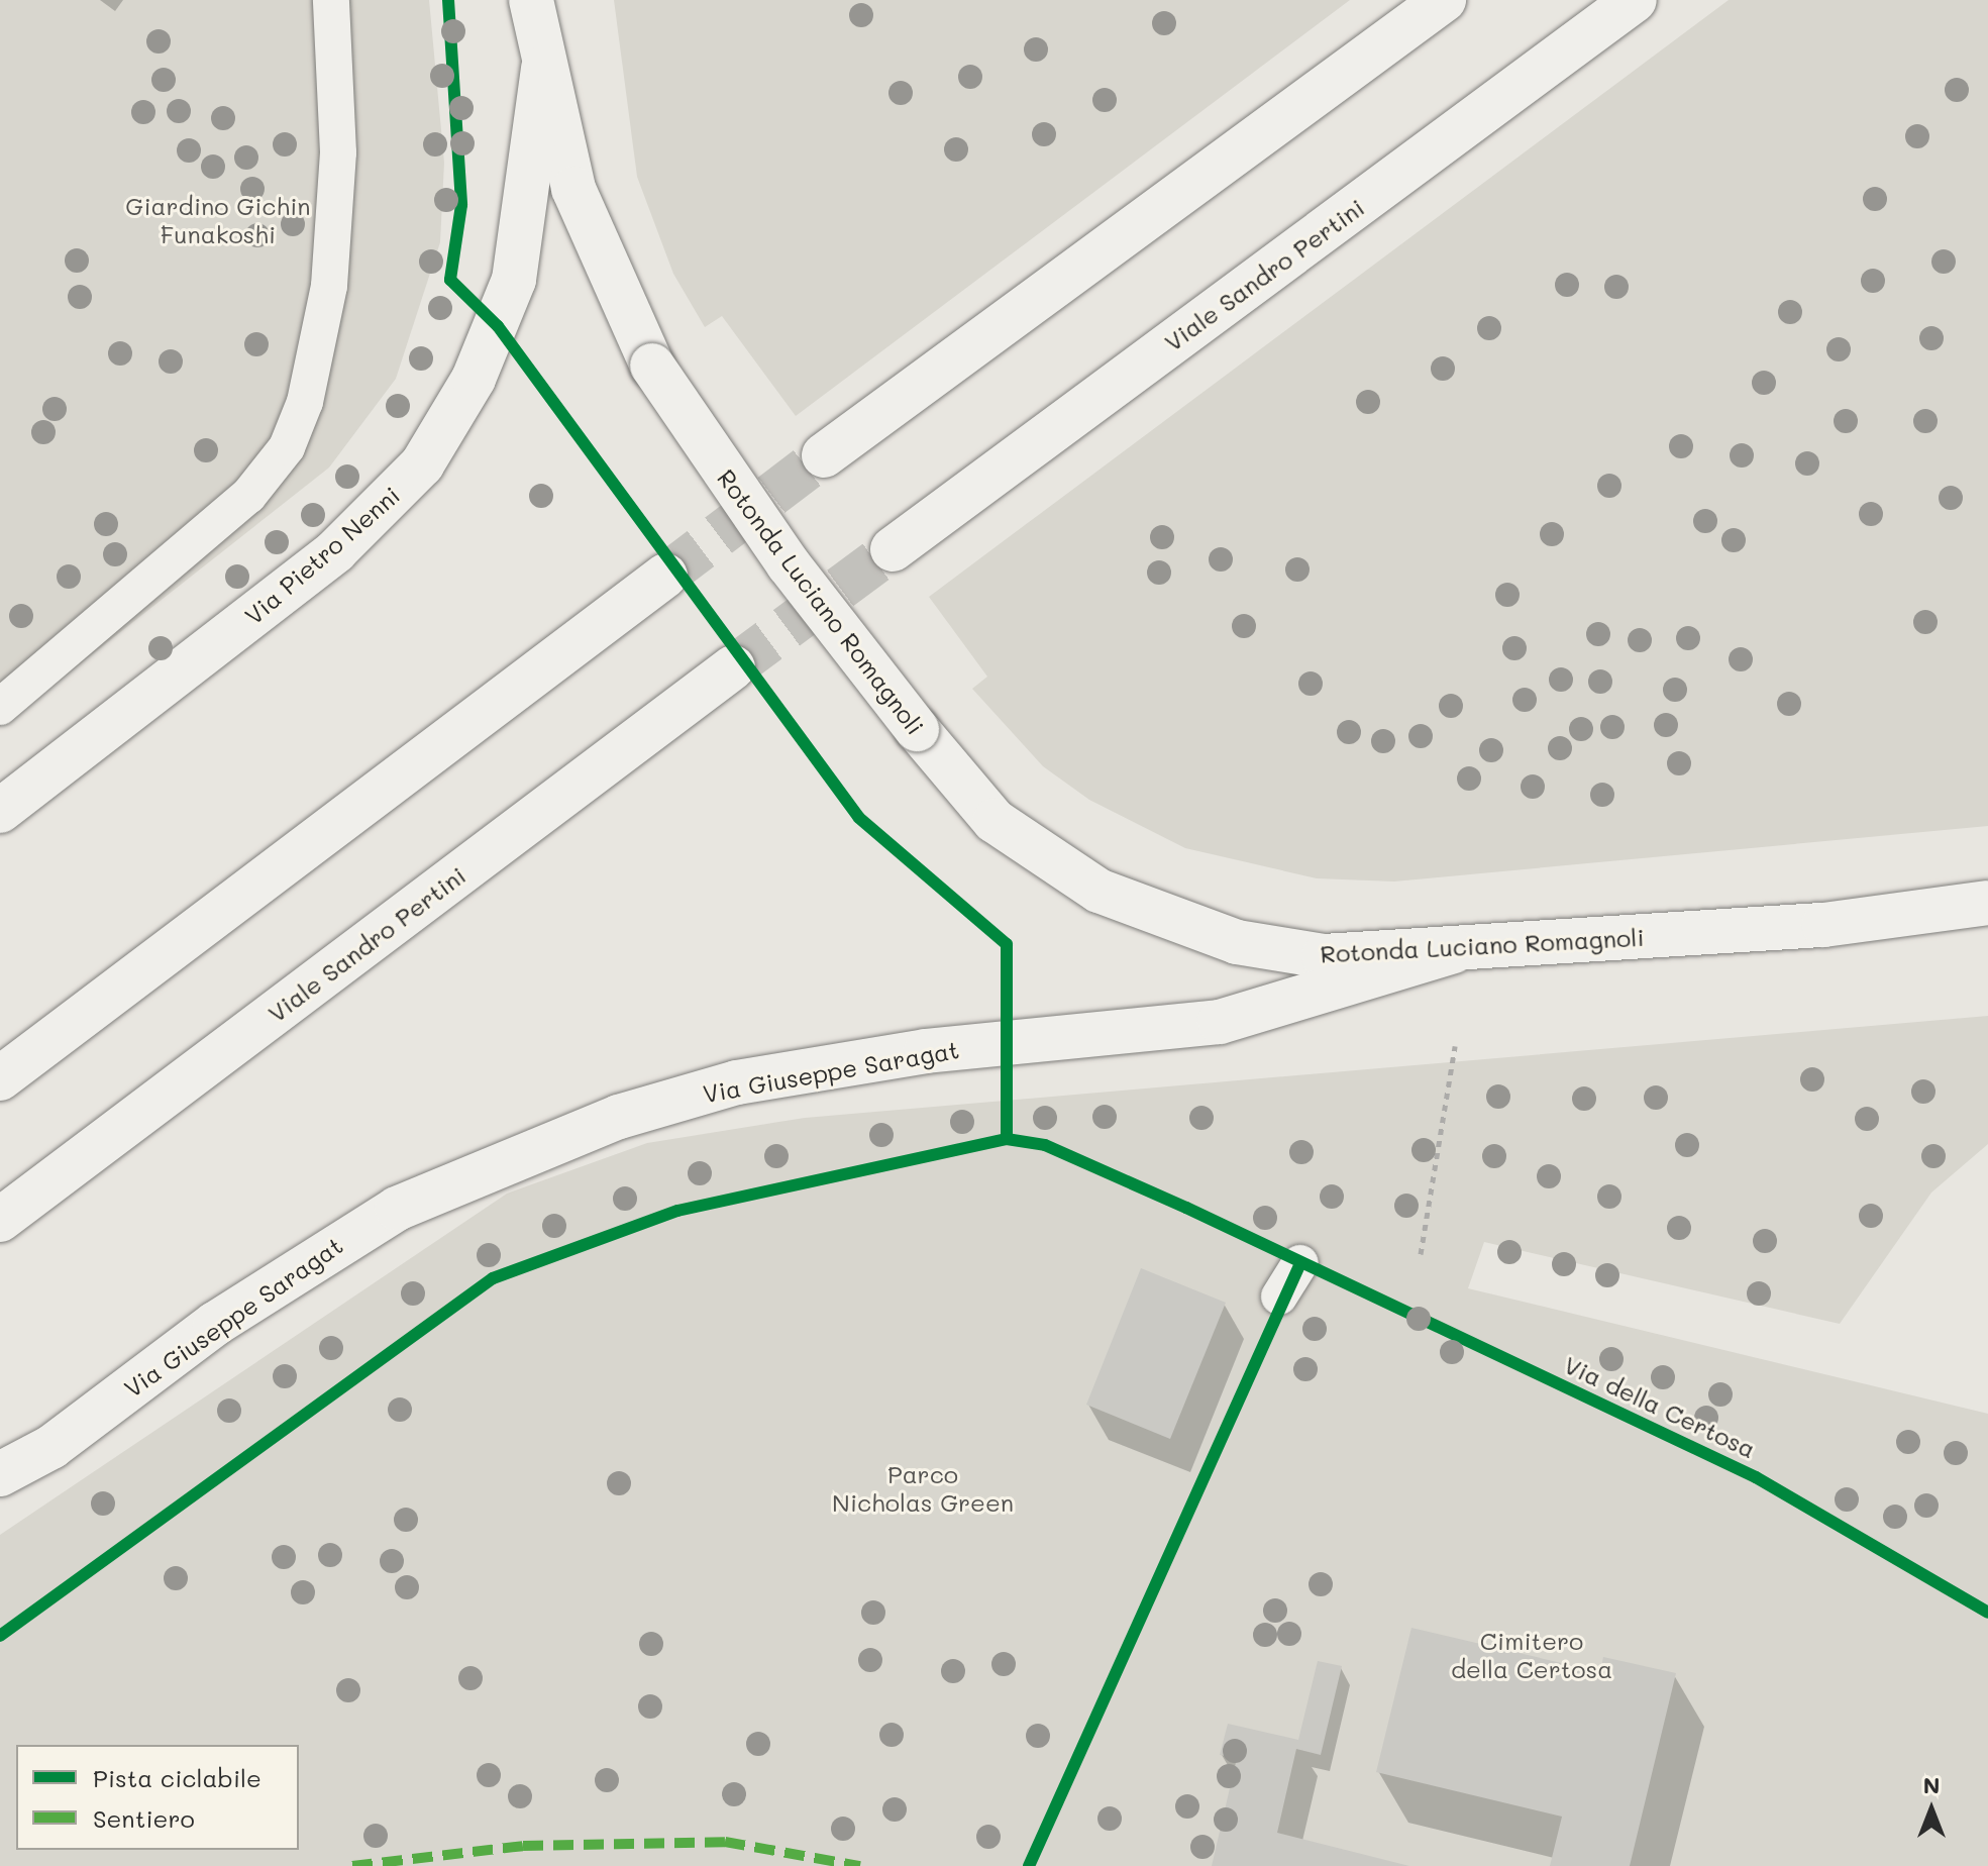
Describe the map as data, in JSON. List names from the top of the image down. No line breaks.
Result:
{"streets":{"main road":["Viale Sandro Pertini","Via Pietro Nenni","Rotonda Luciano Romagnoli","Via Giuseppe Saragat"],"cycle path":["Via della Certosa"]},"crossings":[["Via Pietro Nenni","Rotonda Luciano Romagnoli"],["Rotonda Luciano Romagnoli","Via Giuseppe Saragat"]],"parks":["Giardino Gichin Funakoshi","Parco Nicholas Green","Cimitero della Certosa"],"legend":["Pista ciclabile","Sentiero"],"north":"top"}
